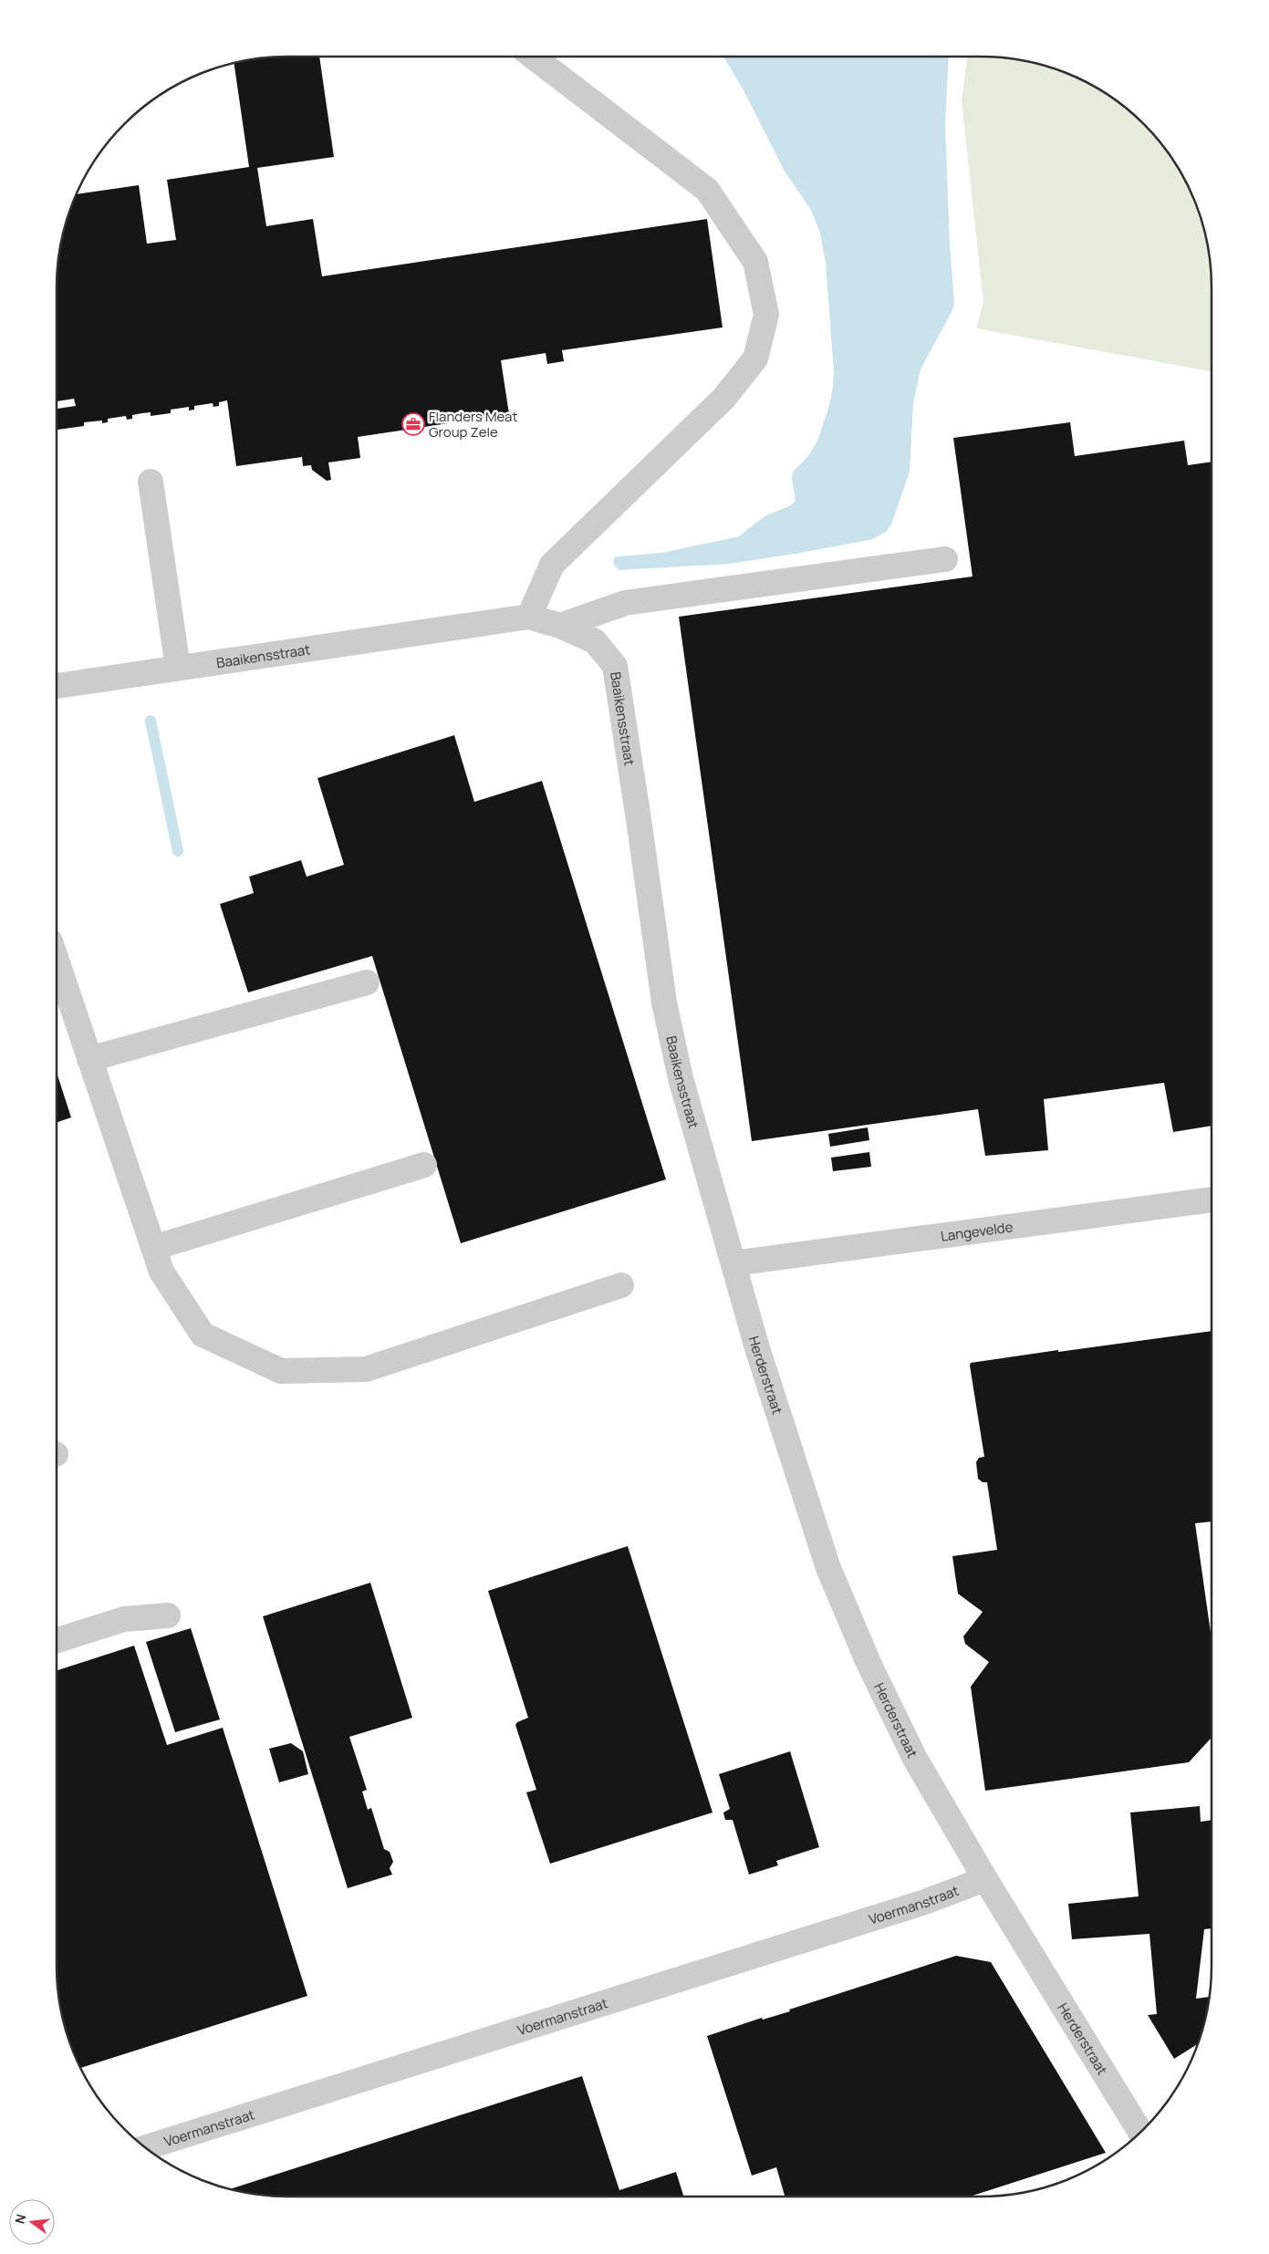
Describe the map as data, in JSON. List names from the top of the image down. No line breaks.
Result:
{"streets":{"street":["Baaikensstraat","Langevelde","Herderstraat","Voermanstraat"]},"crossings":[["Baaikensstraat","Langevelde"],["Baaikensstraat","Herderstraat"],["Langevelde","Herderstraat"],["Herderstraat","Voermanstraat"]],"places":{"office":["Flanders Meat Group Zele"]},"north":"left"}
